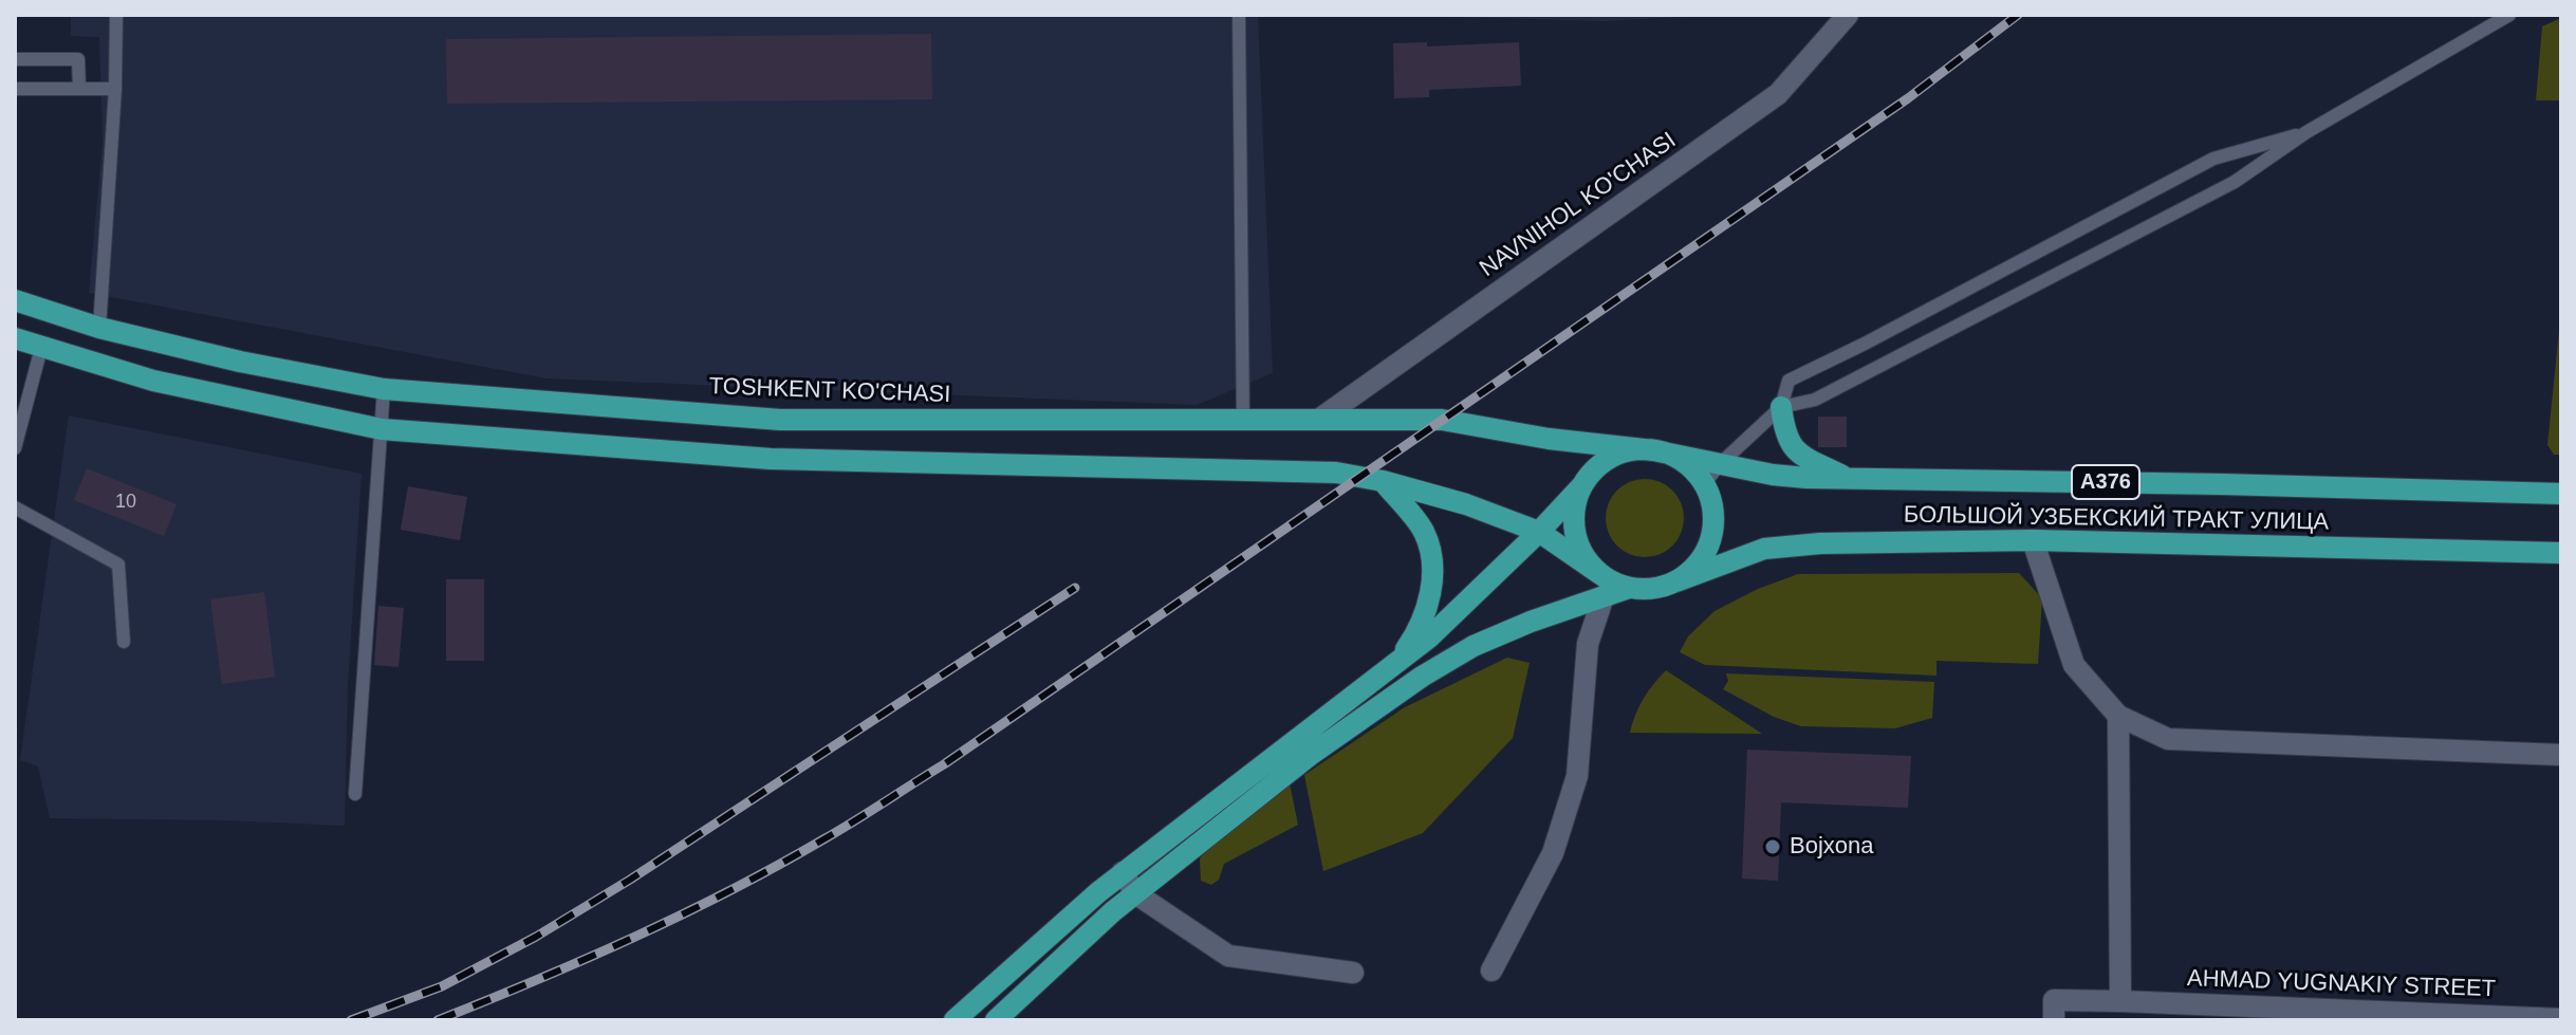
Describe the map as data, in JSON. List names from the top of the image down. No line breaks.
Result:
{"streets":{"main road":["TOSHKENT KO'CHASI","A376","БОЛЬШОЙ УЗБЕКСКИЙ ТРАКТ УЛИЦА"],"street":["NAVNIHOL KO'CHASI","AHMAD YUGNAKIY STREET"]},"crossings":[["NAVNIHOL KO'CHASI","TOSHKENT KO'CHASI"],["TOSHKENT KO'CHASI","БОЛЬШОЙ УЗБЕКСКИЙ ТРАКТ УЛИЦА"]],"places":["Bojxona"],"house_numbers":["10"]}
